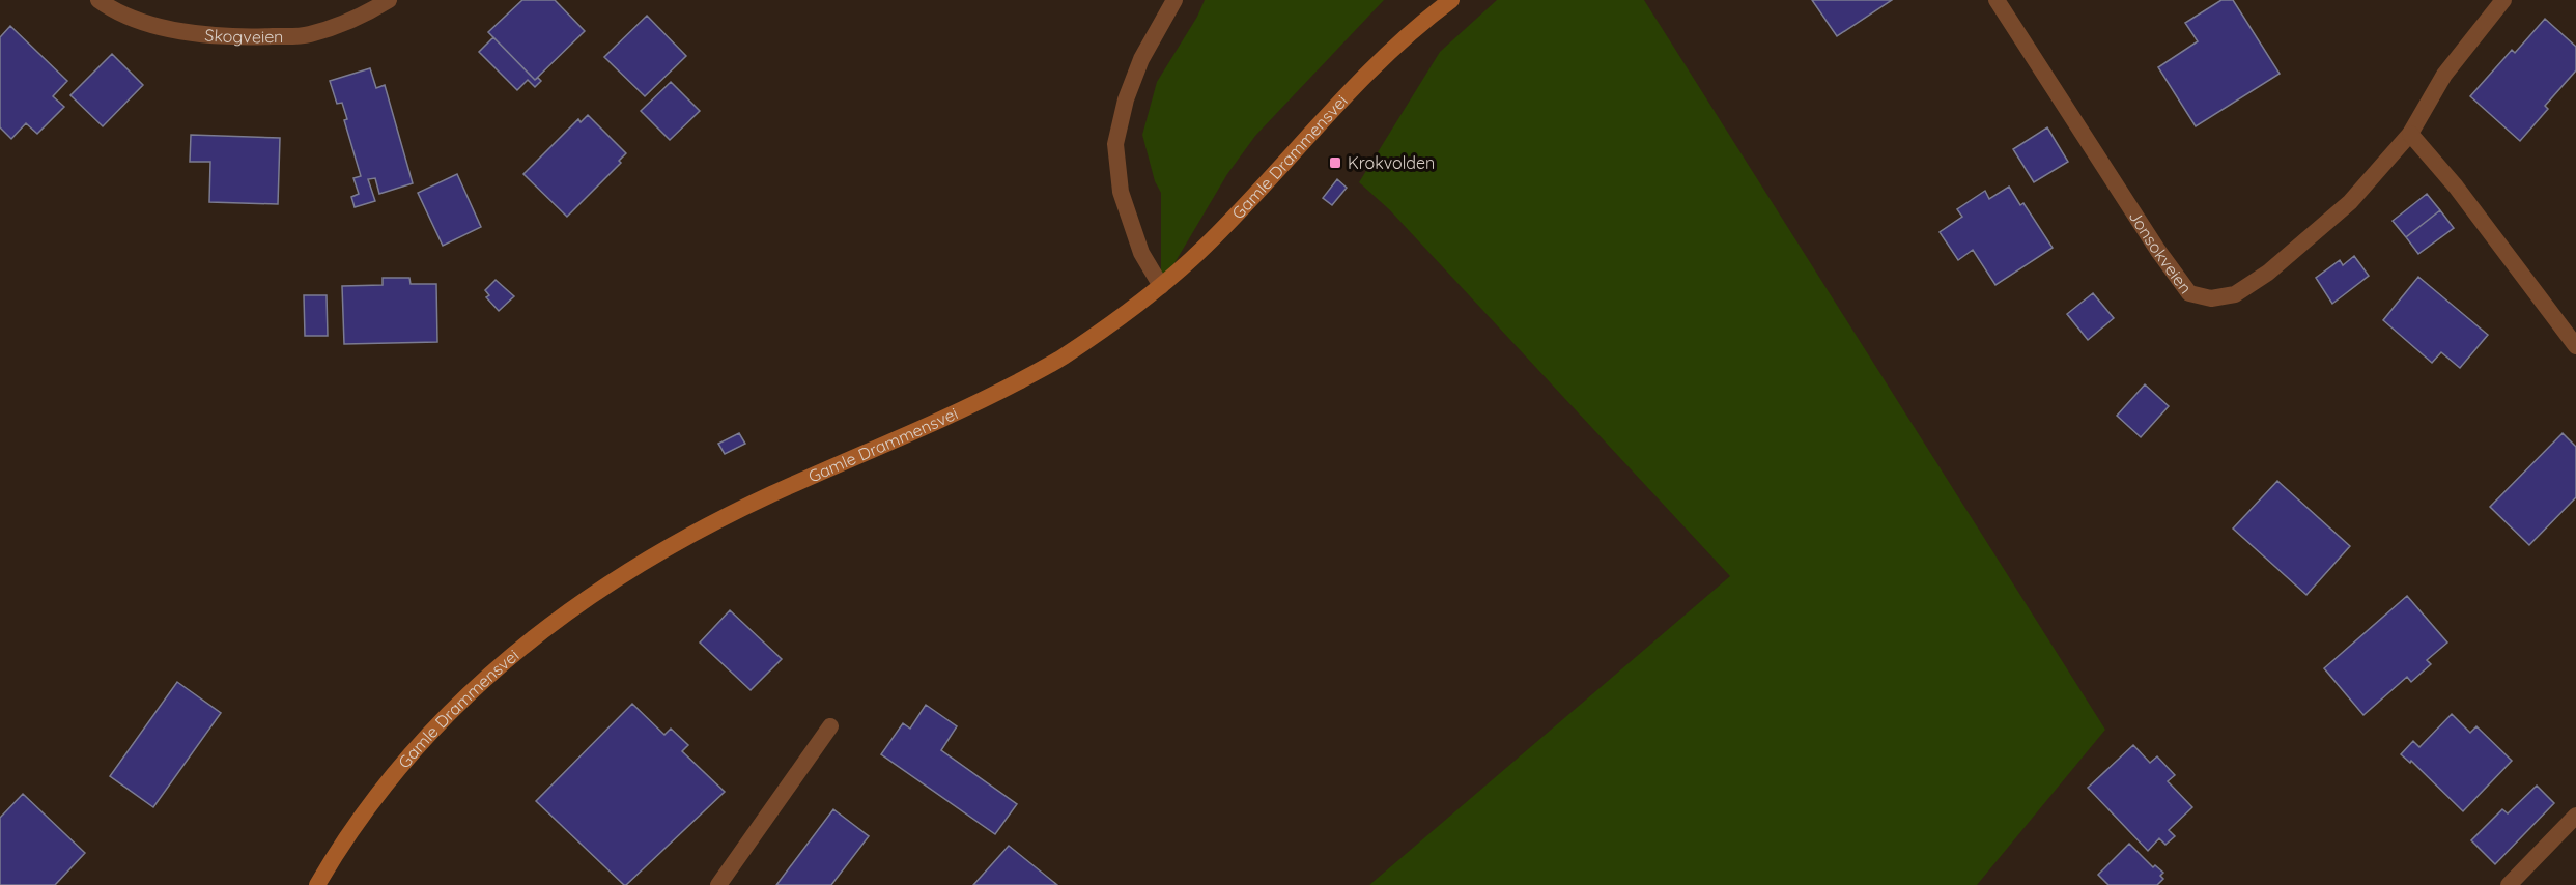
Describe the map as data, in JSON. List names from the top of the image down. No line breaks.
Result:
{"streets":{"main road":["Gamle Drammensvei"],"street":["Skogveien","Jonsokveien"]},"places":{"transit":["Krokvolden"]}}
